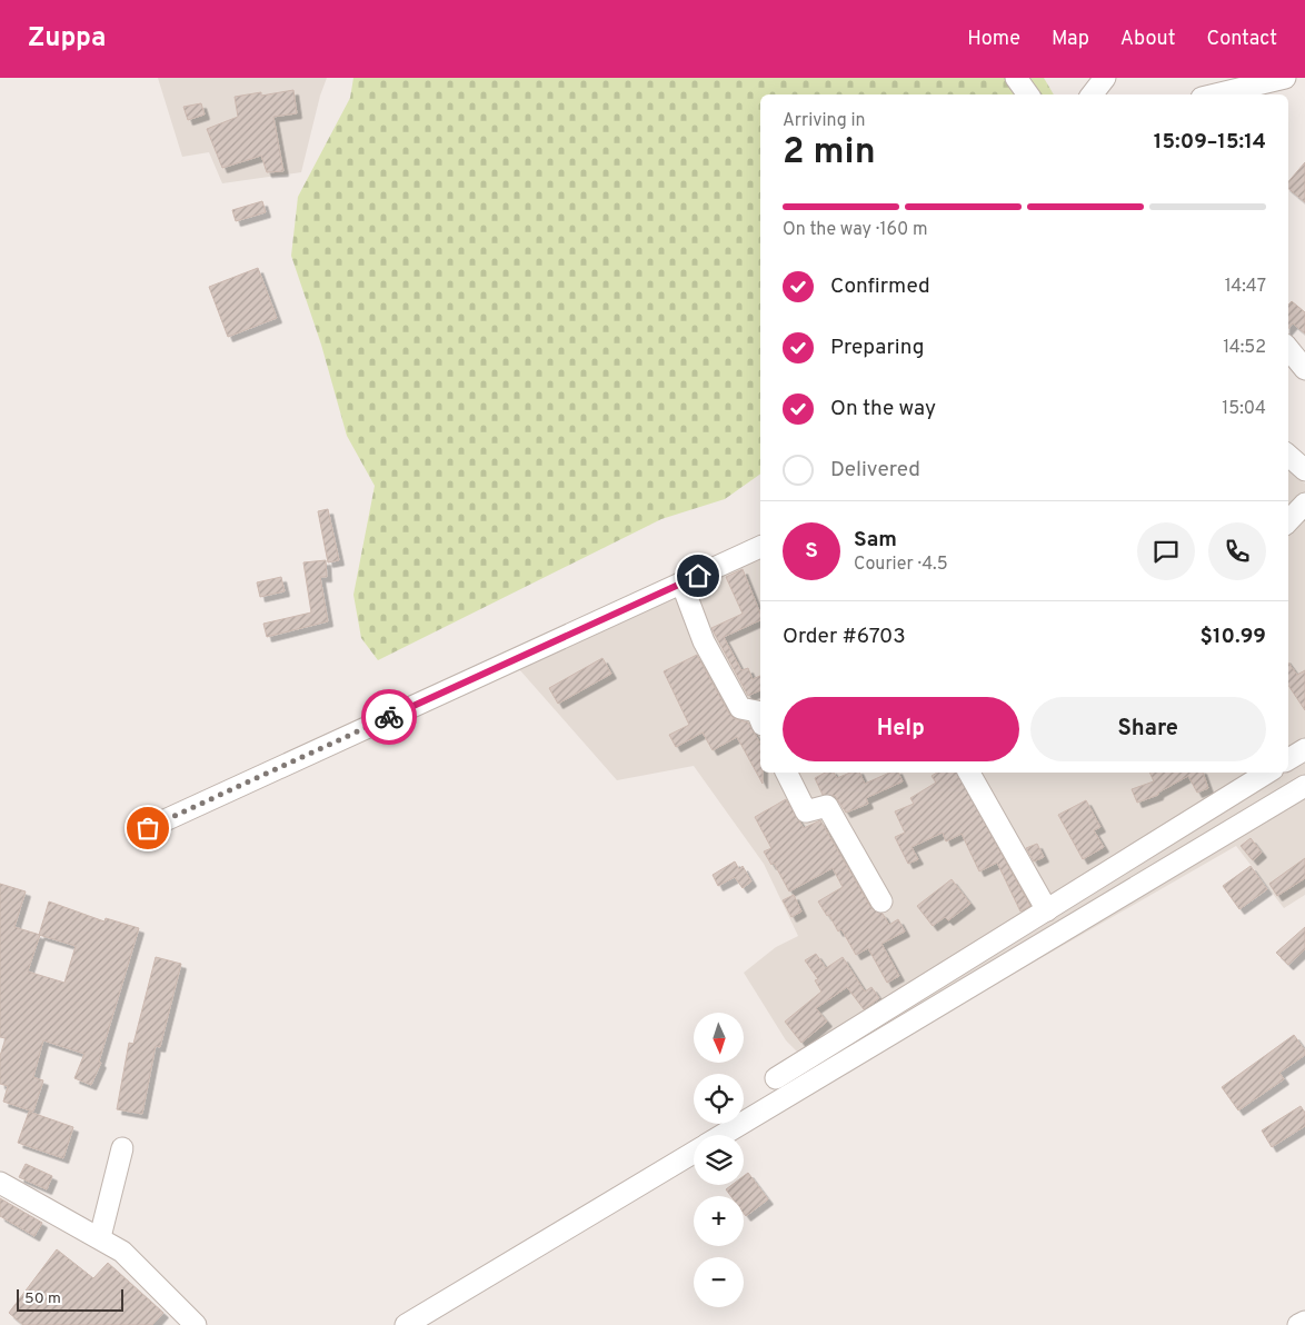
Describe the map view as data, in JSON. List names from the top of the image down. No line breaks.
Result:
{"scale_bar":"50 m","north":"bottom","page":{"header":"Zuppa","nav":["Home","Map","About","Contact"],"heading":["2 min","Arriving in","15:09–15:14"],"panel":["Sam","Courier · 4.5","Order #6703","$10.99"],"bar":"On the way · 160 m","list":[["Confirmed","14:47"],["Preparing","14:52"],["On the way","15:04"],"Delivered"],"round":"S","buttons":["Help","Share"],"map_buttons":["+","−"],"scale":"50 m"}}
